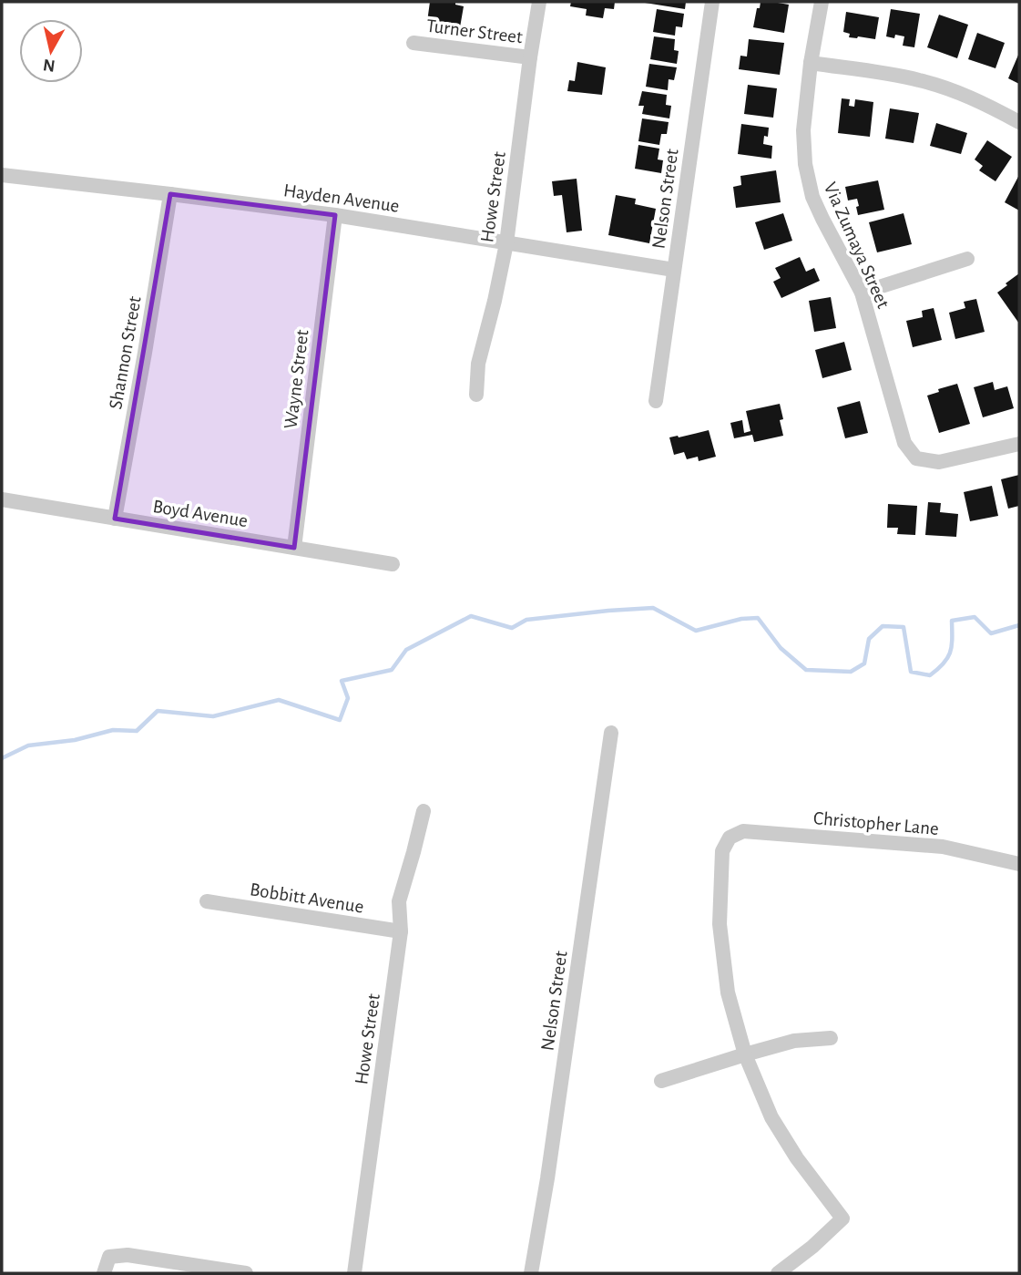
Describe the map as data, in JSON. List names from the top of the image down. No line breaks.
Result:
{"streets":{"street":["Turner Street","Howe Street","Hayden Avenue","Nelson Street","Via Zumaya Street","Shannon Street","Wayne Street","Boyd Avenue","Christopher Lane","Bobbitt Avenue"]},"crossings":[["Turner Street","Howe Street"],["Howe Street","Hayden Avenue"],["Howe Street","Bobbitt Avenue"],["Hayden Avenue","Nelson Street"],["Hayden Avenue","Shannon Street"],["Hayden Avenue","Wayne Street"],["Shannon Street","Boyd Avenue"],["Wayne Street","Boyd Avenue"]],"north":"bottom"}
